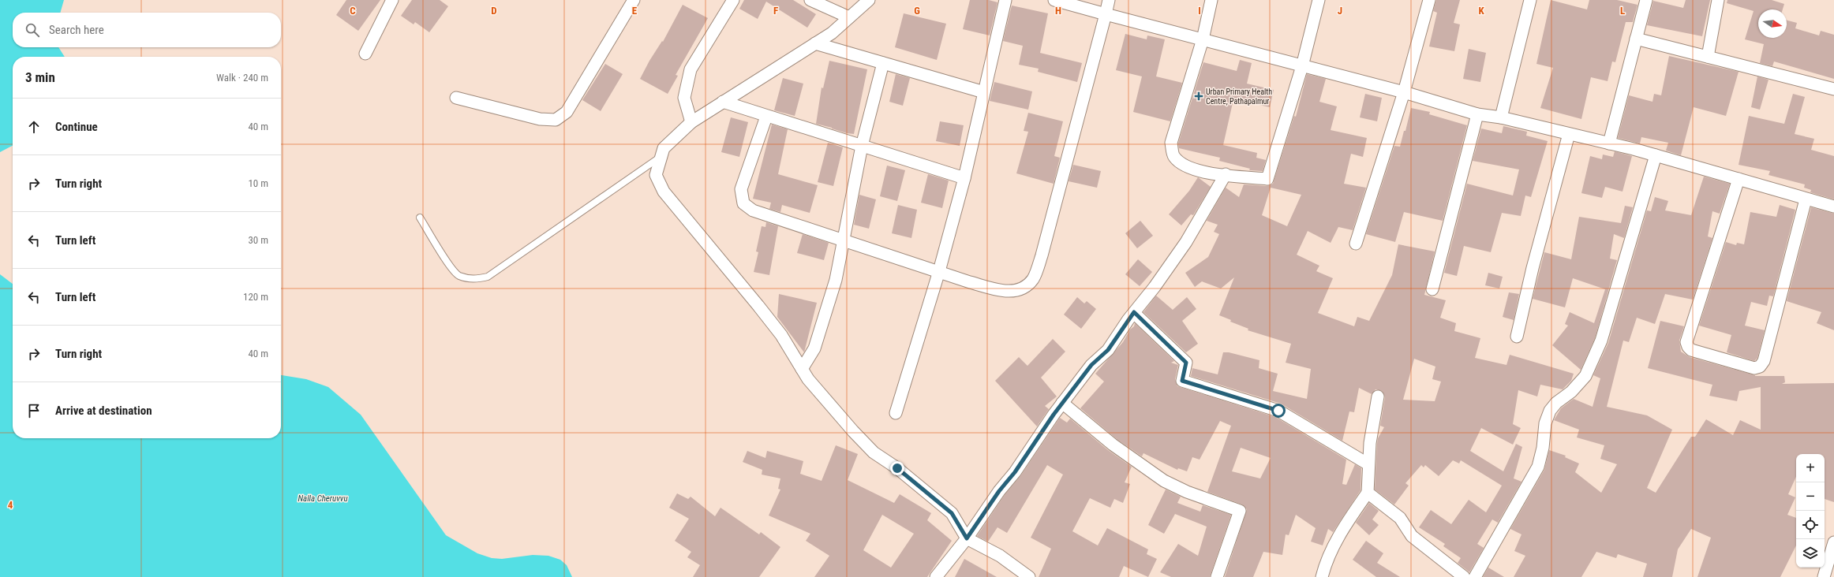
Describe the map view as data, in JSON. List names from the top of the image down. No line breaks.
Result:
{"water":["Nalla Cheruvvu"],"places":{"health":["Urban Primary Health Centre, Pathapalmur"]},"north":"right","page":{"search":"Search here","heading":["3 min","Walk · 240 m"],"list":[["Continue","40 m"],["Turn right","10 m"],["Turn left","30 m"],["Turn left","120 m"],["Turn right","40 m"],"Arrive at destination"],"map_buttons":["+","−"]},"grid":{"columns":["C","D","E","F","G","H","I","J","K","L"],"rows":["4"]}}
